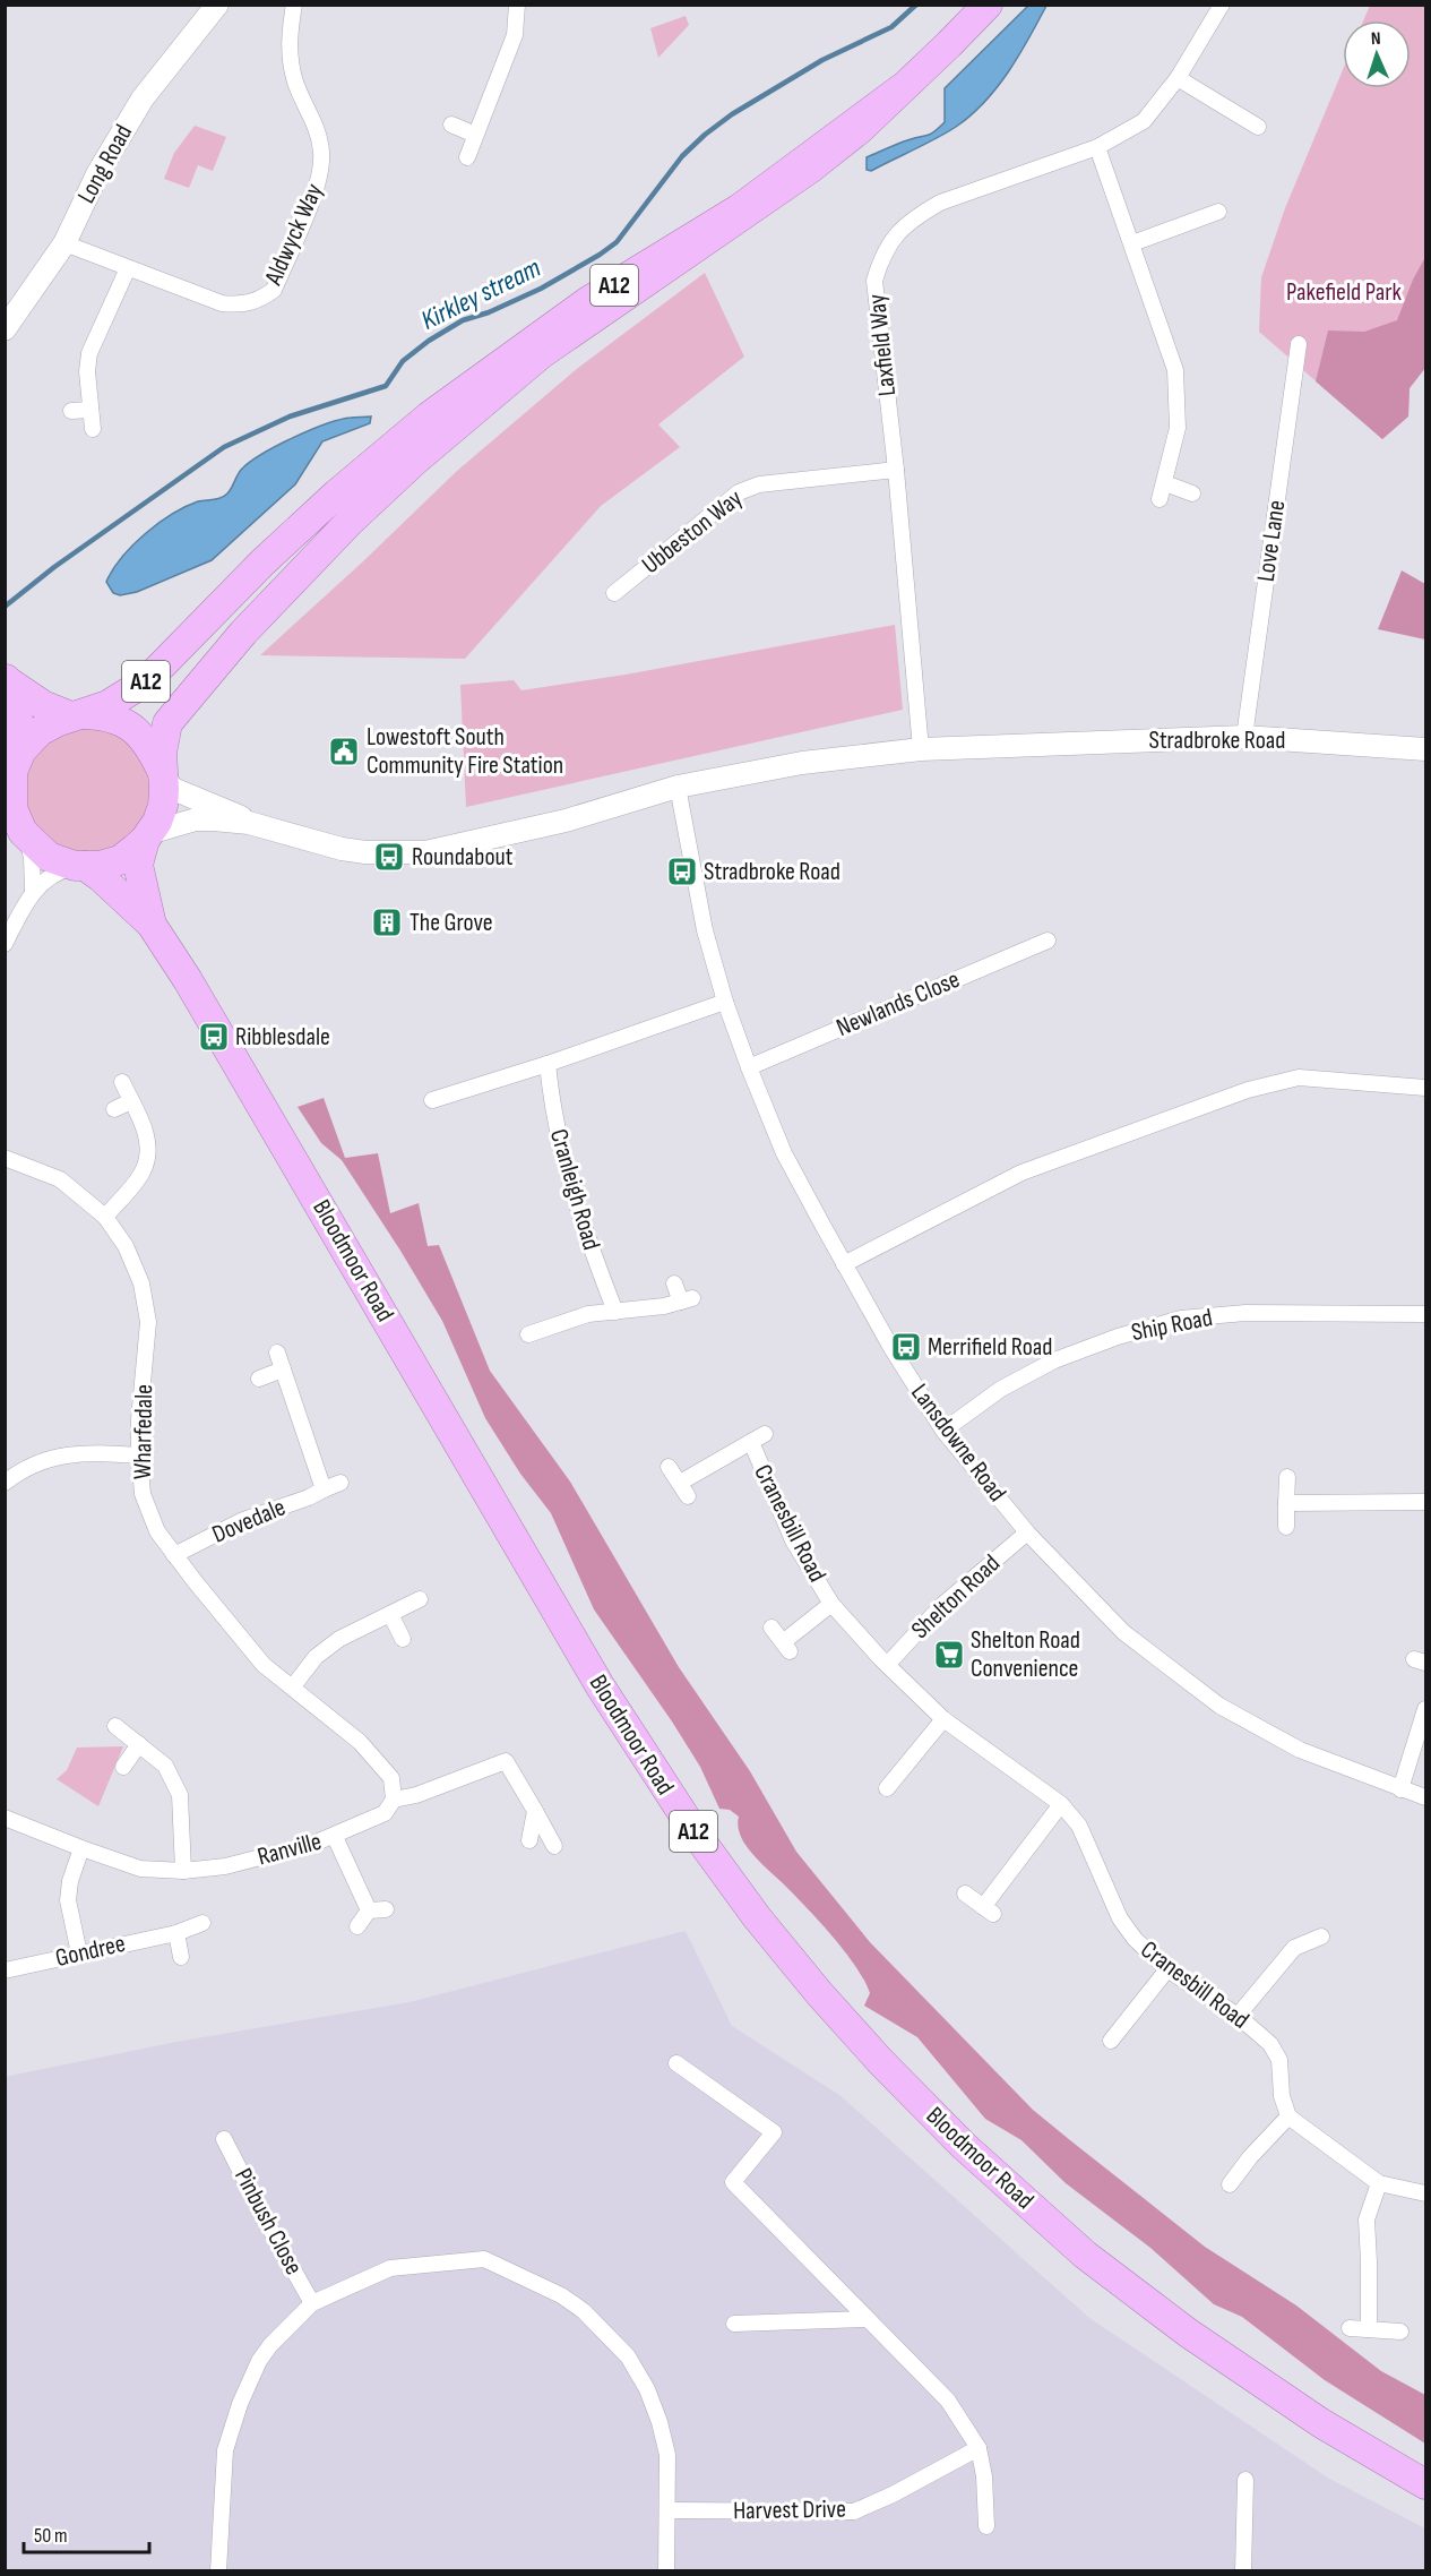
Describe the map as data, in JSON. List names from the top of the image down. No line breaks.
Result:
{"streets":{"highway":["A12","Bloodmoor Road"],"main road":["Long Road","Stradbroke Road"],"street":["Aldwyck Way","Laxfield Way","Ubbeston Way","Love Lane","Newlands Close","Cranleigh Road","Ship Road","Wharfedale","Lansdowne Road","Dovedale","Cranesbill Road","Shelton Road","Ranville","Gondree","Pinbush Close","Harvest Drive"]},"crossings":[["Long Road","Aldwyck Way"],["A12","Stradbroke Road"],["A12","Bloodmoor Road"],["Laxfield Way","Ubbeston Way"],["Laxfield Way","Stradbroke Road"],["Love Lane","Stradbroke Road"],["Stradbroke Road","Lansdowne Road"],["Newlands Close","Lansdowne Road"],["Ship Road","Lansdowne Road"],["Wharfedale","Dovedale"],["Wharfedale","Ranville"],["Lansdowne Road","Shelton Road"],["Cranesbill Road","Shelton Road"]],"water":["Kirkley stream"],"parks":["Pakefield Park"],"places":{"public building":["Lowestoft South Community Fire Station"],"bus stop":["Roundabout","Stradbroke Road","Ribblesdale","Merrifield Road"],"building":["The Grove"],"supermarket":["Shelton Road Convenience"]},"scale_bar":"50 m","north":"top"}
